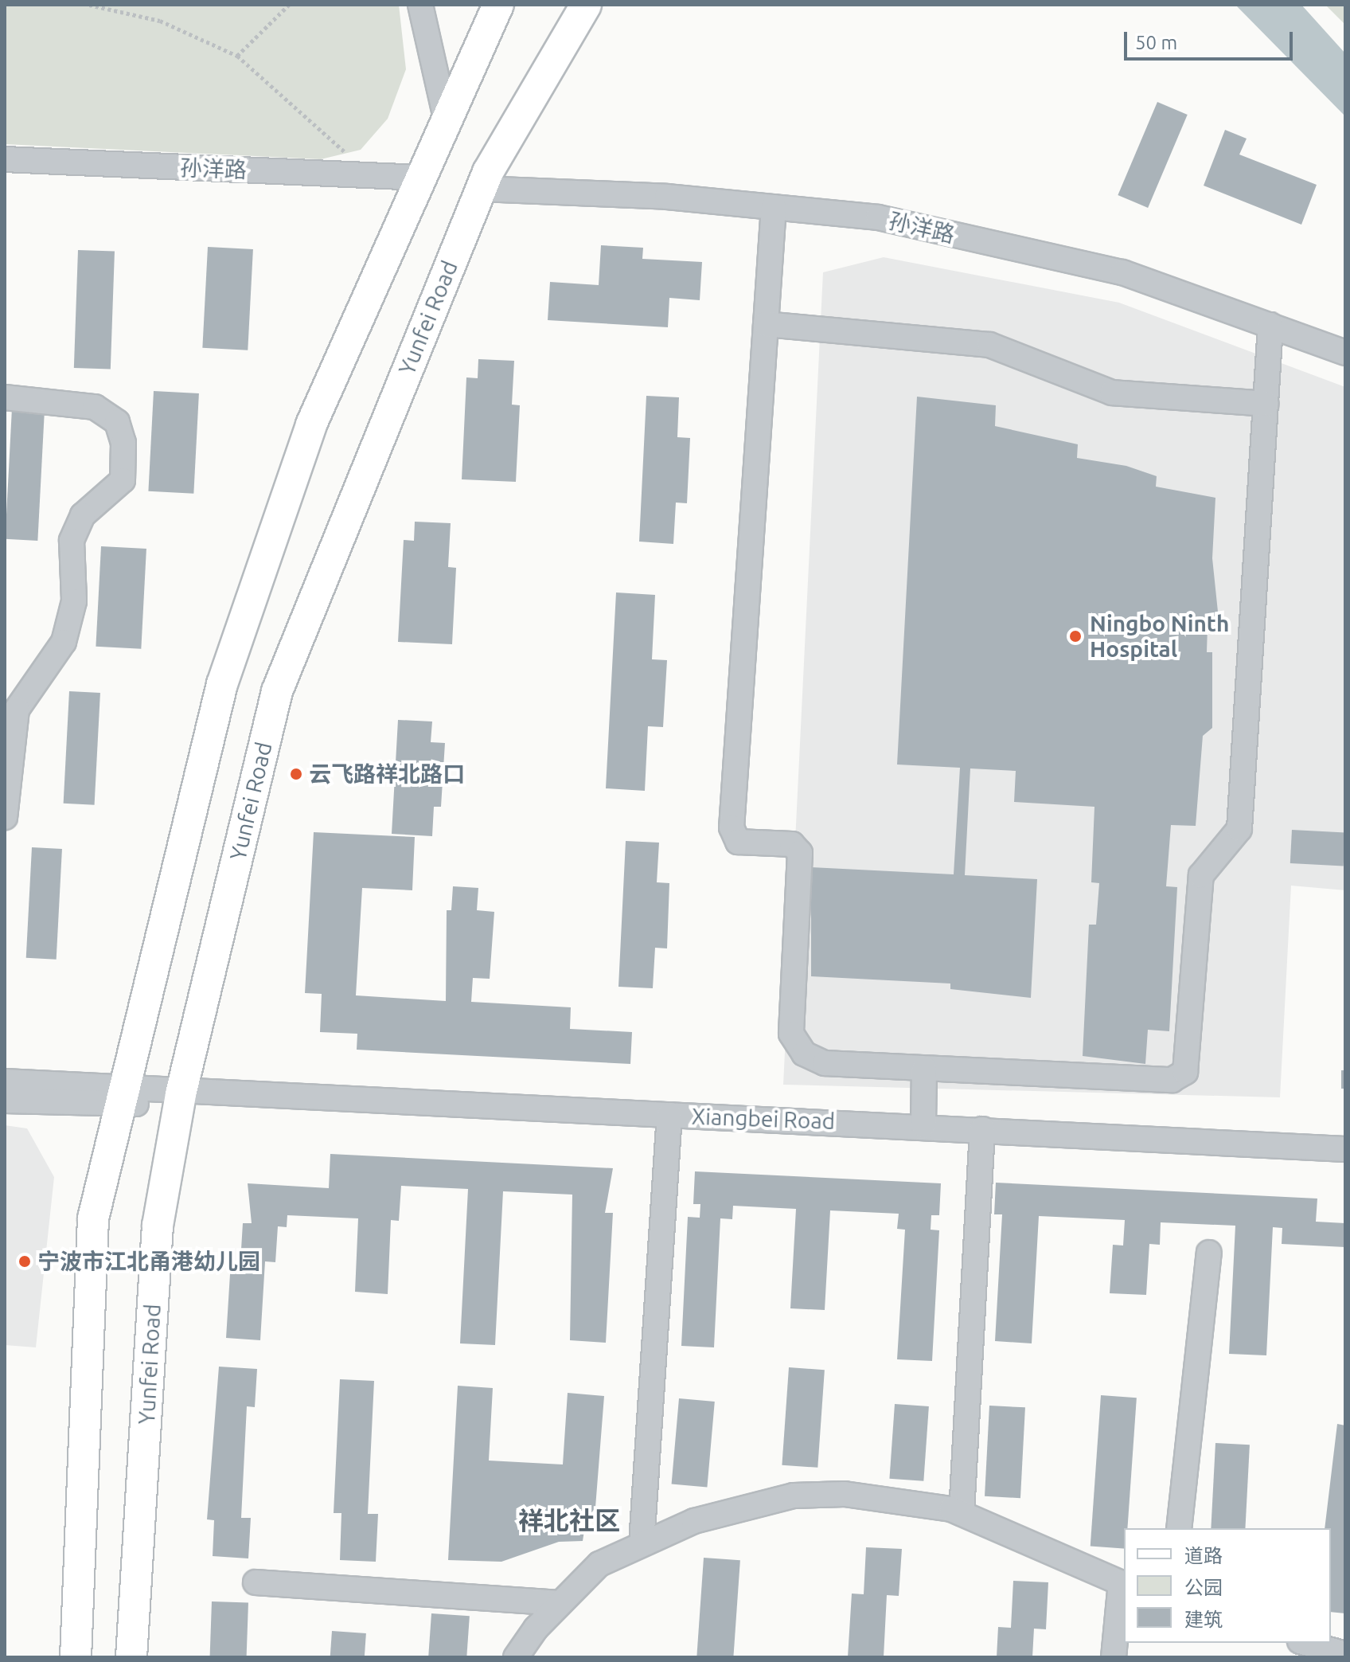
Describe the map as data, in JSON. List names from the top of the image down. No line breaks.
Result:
{"streets":{"main road":["Yunfei Road"],"street":["孙洋路","Xiangbei Road"]},"crossings":[["孙洋路","Yunfei Road"],["Yunfei Road","Xiangbei Road"]],"districts":["祥北社区"],"places":["Ningbo Ninth Hospital","云飞路祥北路口","宁波市江北甬港幼儿园"],"legend":["道路","公园","建筑"],"scale_bar":"50 m"}
